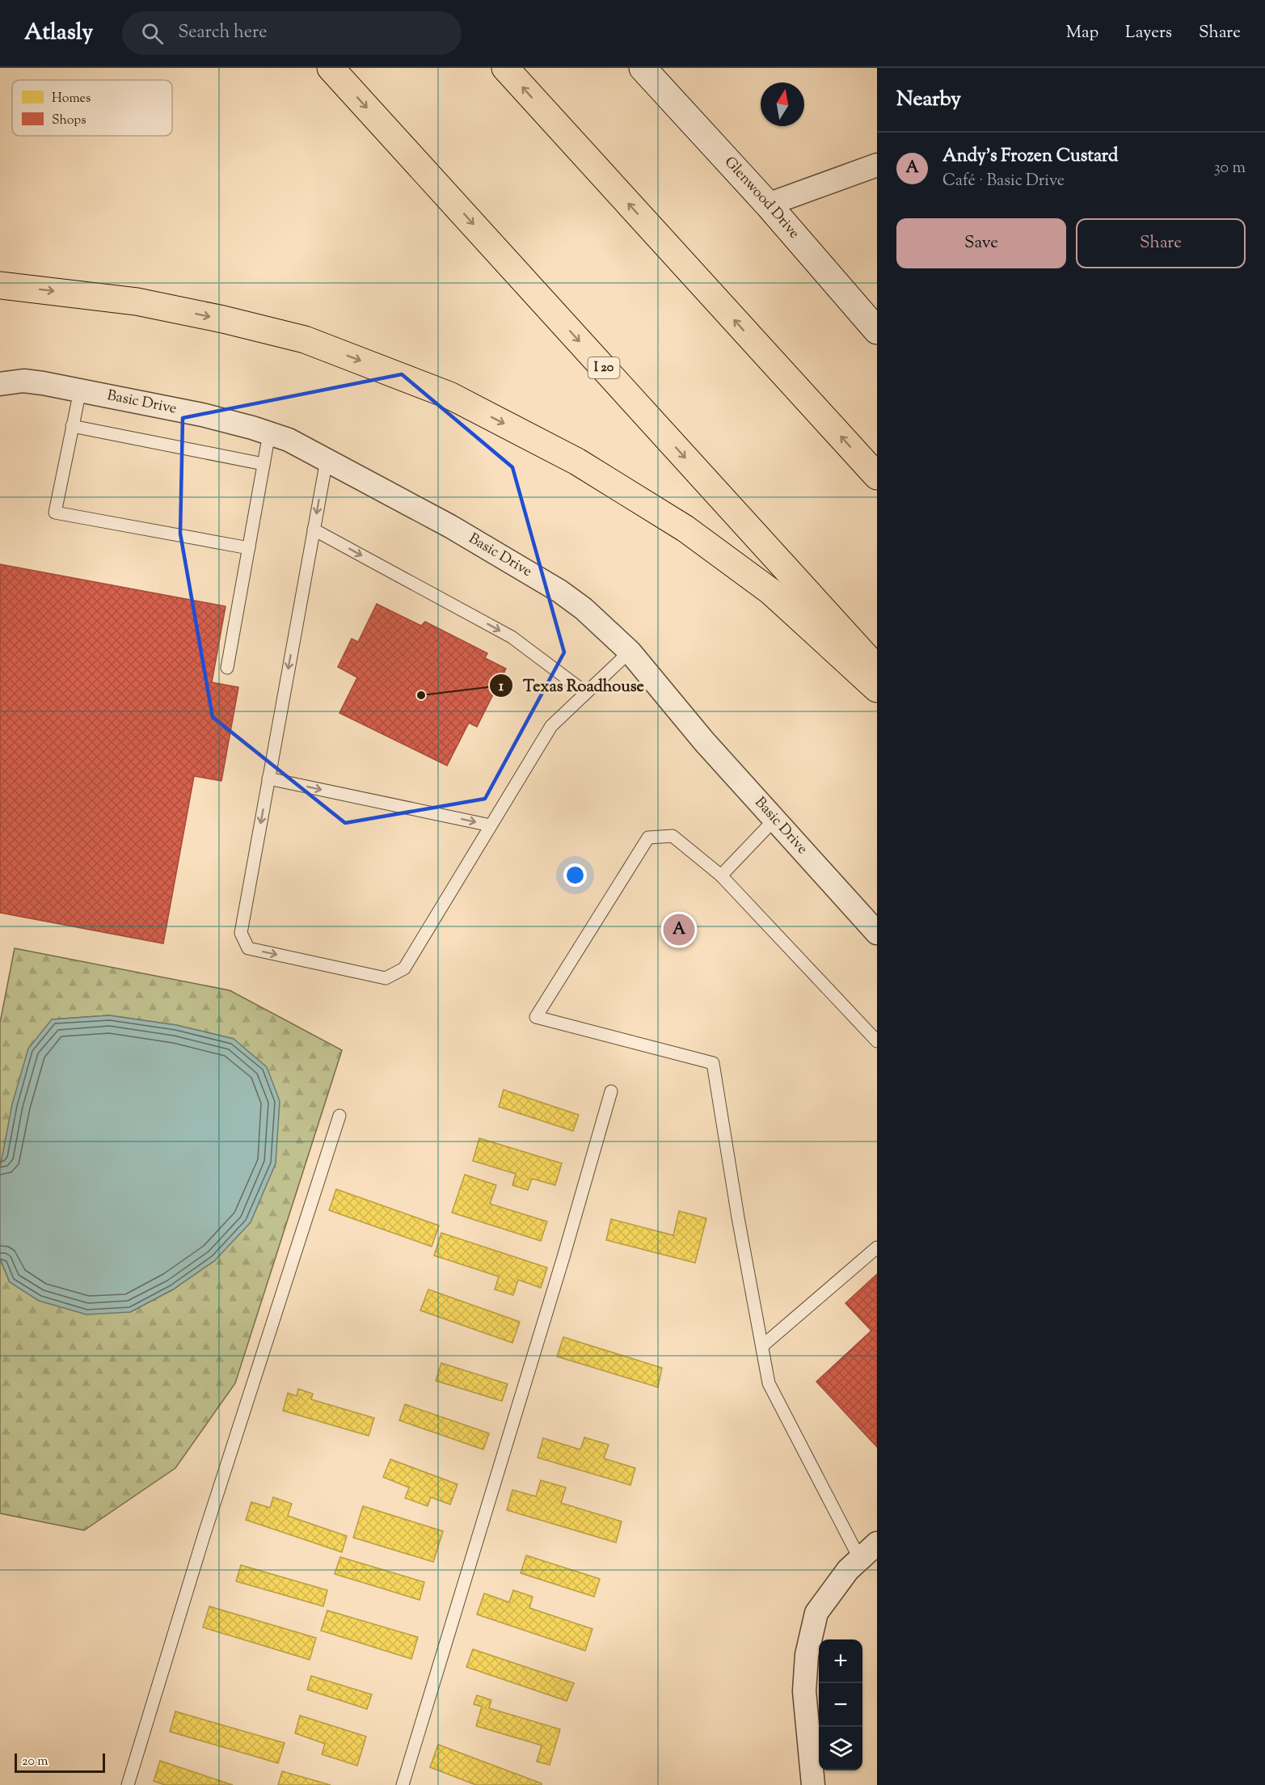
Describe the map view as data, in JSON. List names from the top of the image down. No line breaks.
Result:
{"streets":{"highway":["I 20"],"street":["Glenwood Drive","Basic Drive"]},"places":["Texas Roadhouse"],"legend":["Homes","Shops"],"scale_bar":"20 m","north":"top","page":{"header":"Atlasly","search":"Search here","nav":["Map","Layers","Share"],"heading":"Nearby","list":[{"mark":"A","name":"Andy's Frozen Custard","note":"Café · Basic Drive","value":"30 m"}],"buttons":["Save","Share"],"pins":"A","map_buttons":["+","−"],"scale":"20 m"}}
